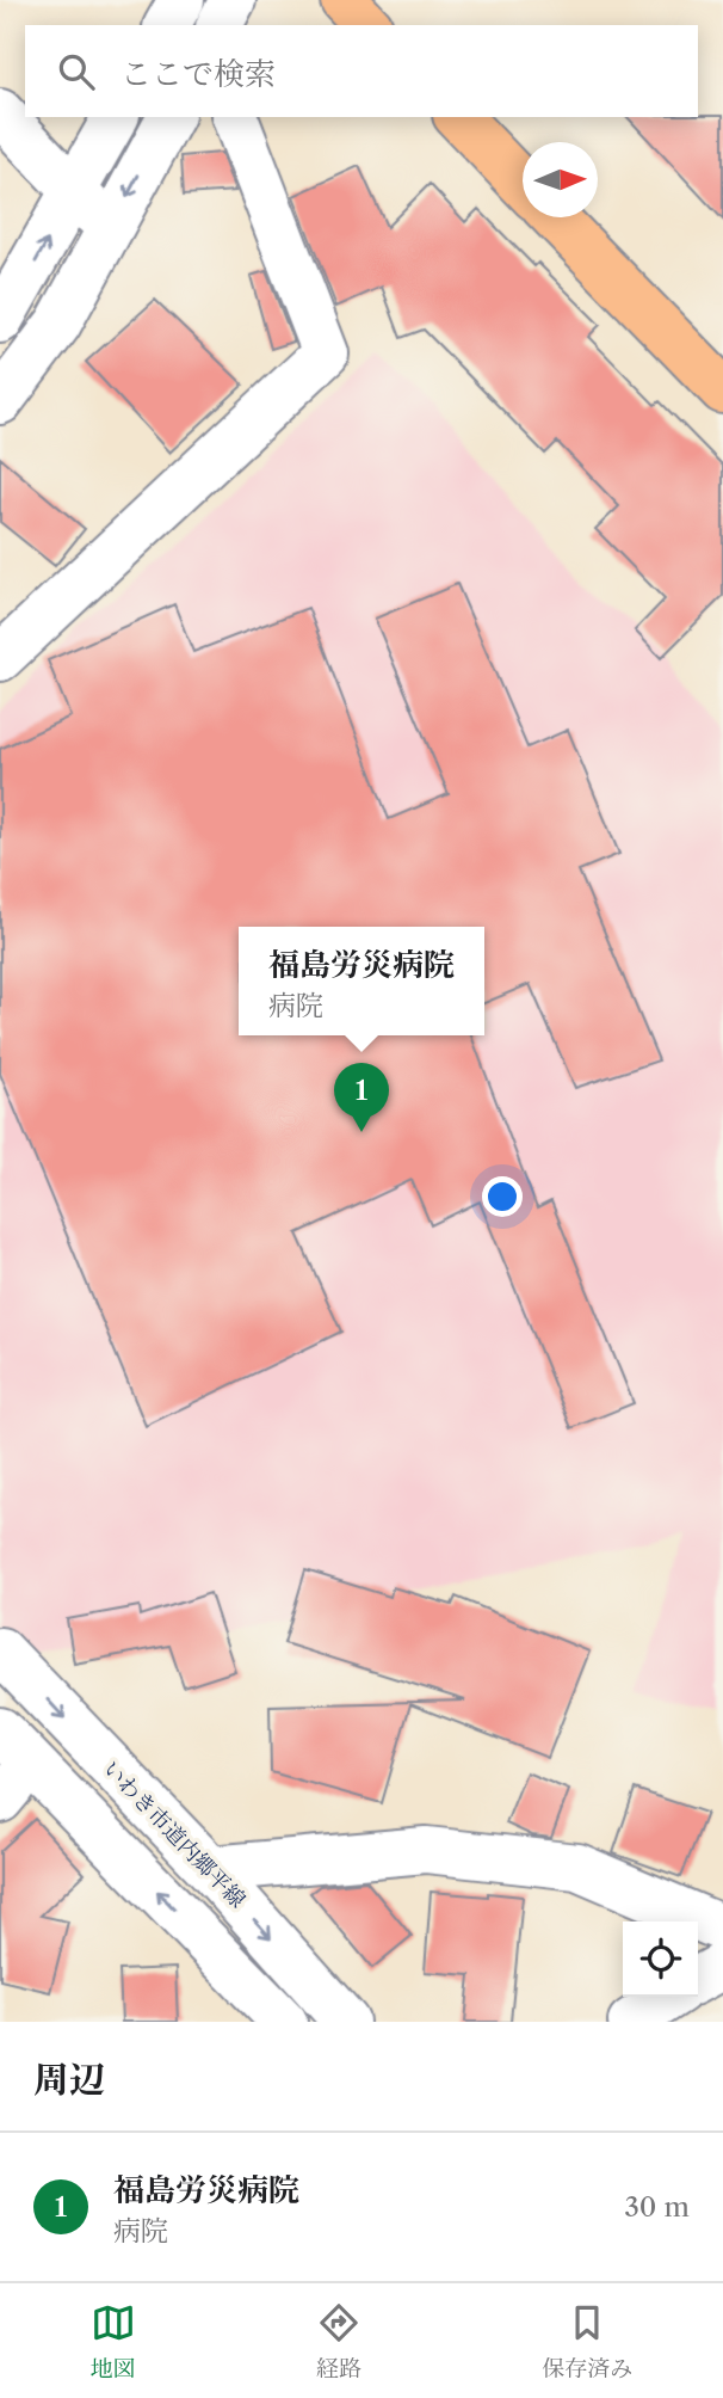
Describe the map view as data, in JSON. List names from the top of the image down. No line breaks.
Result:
{"streets":{"street":["いわき市道内郷平線"]},"north":"right","page":{"search":"ここで検索","popup":["福島労災病院","病院"],"pins":"1","heading":"周辺","list":[{"mark":"1","name":"福島労災病院","note":"病院","value":"30 m"}],"nav":["地図","経路","保存済み"]}}
